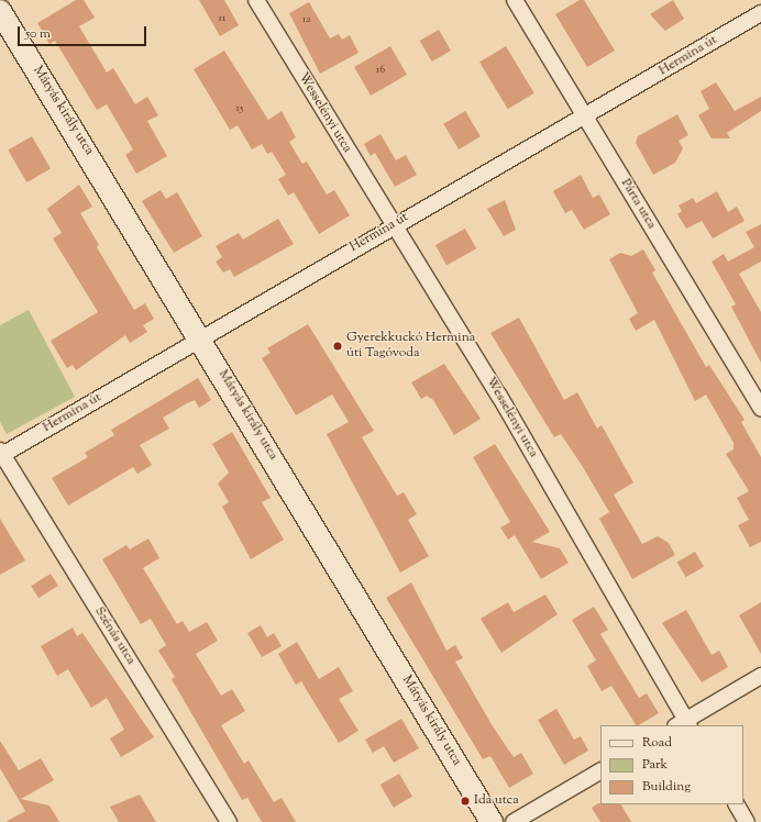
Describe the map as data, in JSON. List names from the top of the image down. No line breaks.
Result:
{"streets":{"street":["Hermina út","Mátyás király utca","Wesselényi utca","Párta utca","Szénás utca"]},"crossings":[["Hermina út","Mátyás király utca"],["Hermina út","Wesselényi utca"],["Hermina út","Párta utca"],["Hermina út","Szénás utca"]],"places":["Gyerekkuckó Hermina úti Tagóvoda","Ida utca"],"house_numbers":["11","12","16","15"],"legend":["Road","Park","Building"],"scale_bar":"50 m"}
